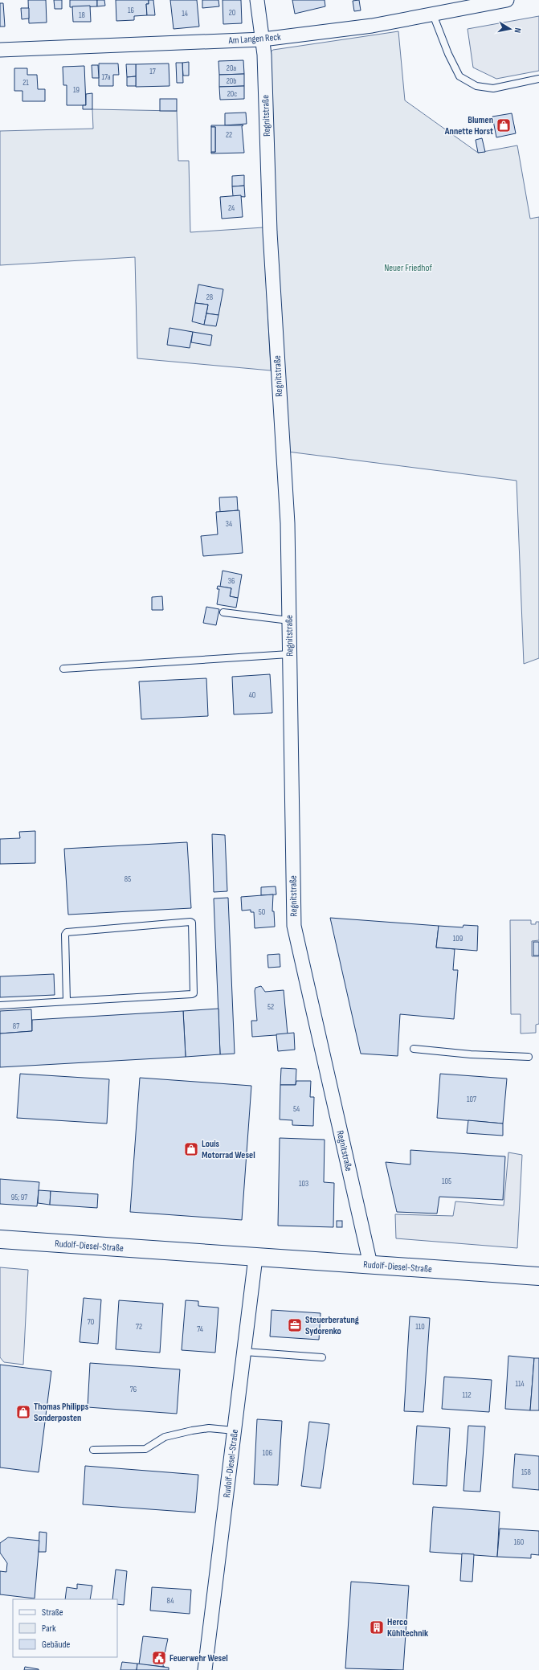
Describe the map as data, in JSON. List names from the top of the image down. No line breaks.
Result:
{"streets":{"street":["Am Langen Reck","Regnitstraße","Rudolf-Diesel-Straße"]},"crossings":[["Am Langen Reck","Regnitstraße"],["Regnitstraße","Rudolf-Diesel-Straße"]],"parks":["Neuer Friedhof"],"places":{"shop":["Blumen Annette Horst","Louis Motorrad Wesel","Thomas Philipps Sonderposten"],"office":["Steuerberatung Sydorenko"],"building":["Herco Kühltechnik"],"public building":["Feuerwehr Wesel"]},"house_numbers":["16","20","14","18","20a","17","17a","20b","21","19","20c","22","24","28","34","36","40","85","50","109","52","87","107","54","105","103","95; 97","70","72","110","74","114","76","112","106","158","160","84"],"legend":["Straße","Park","Gebäude"],"north":"right"}
